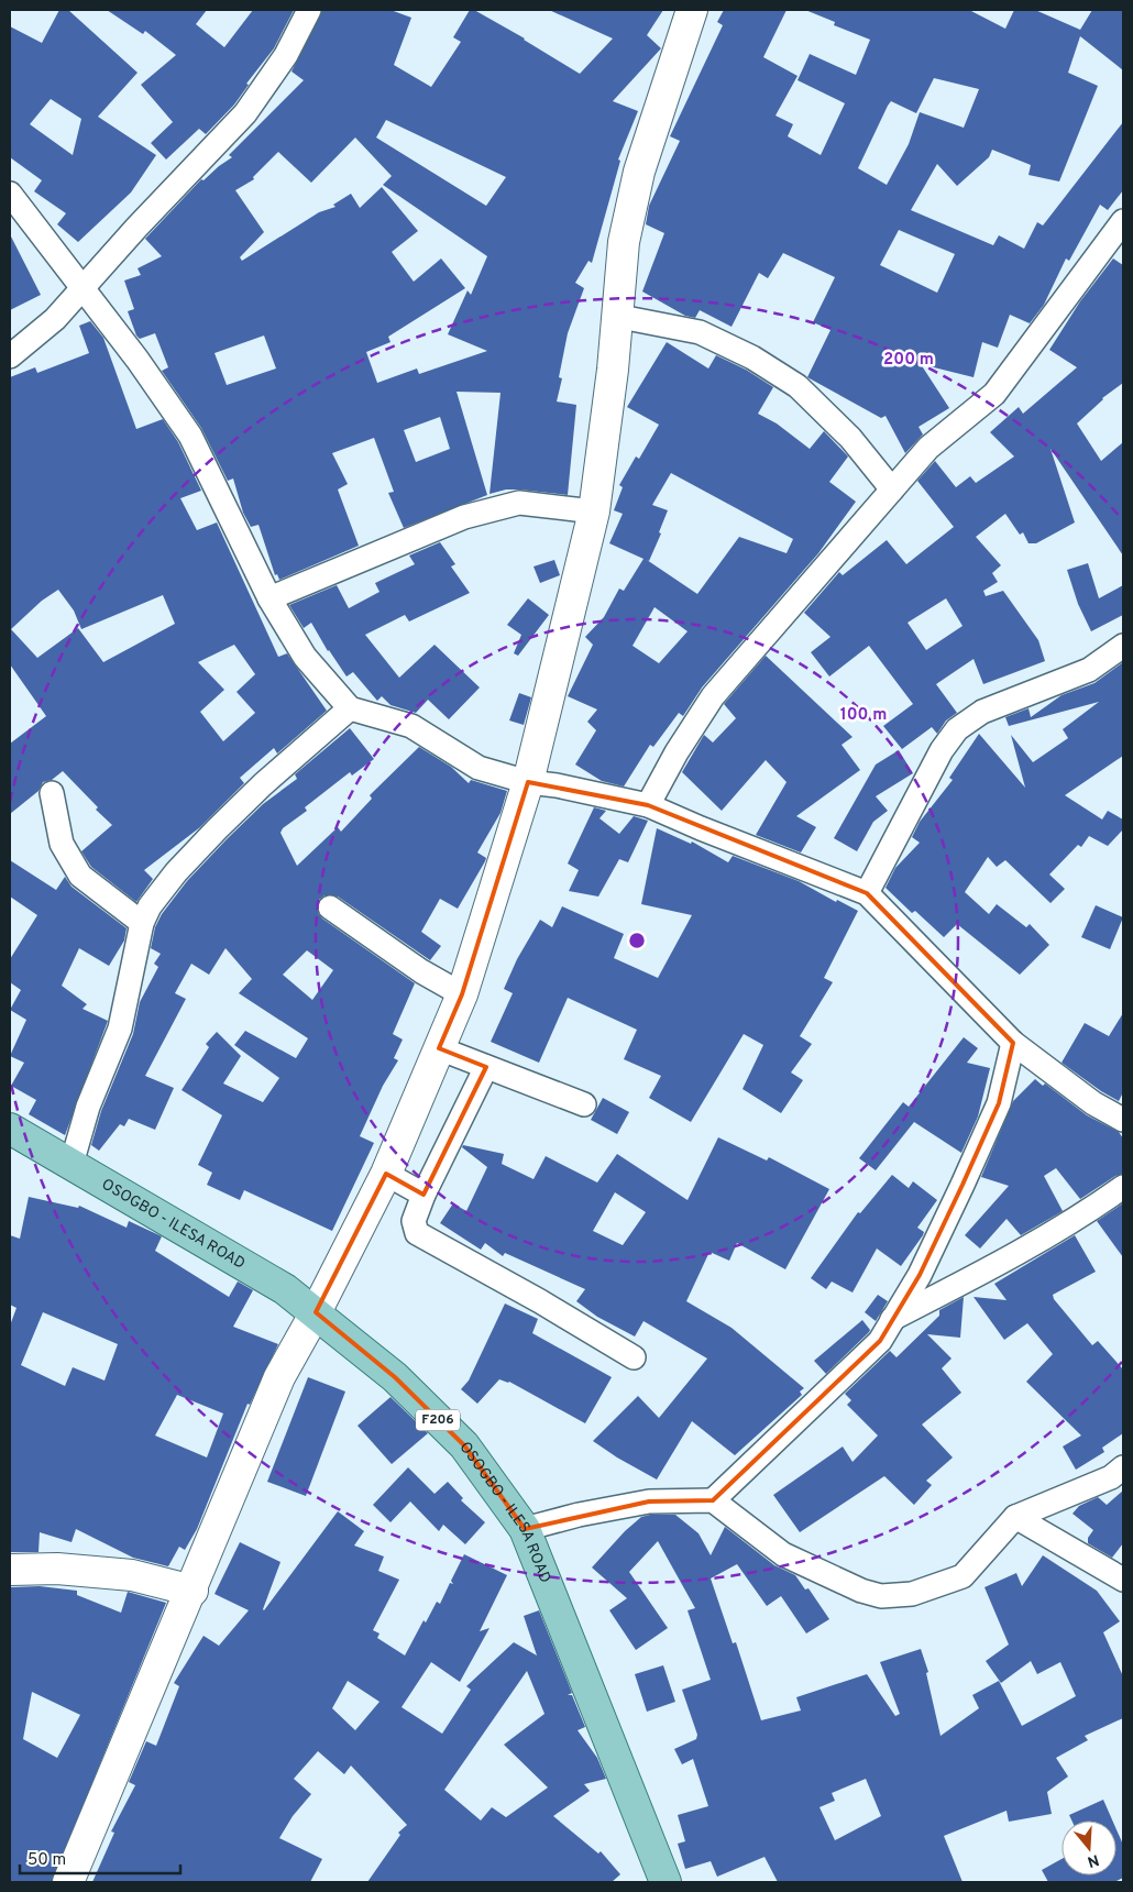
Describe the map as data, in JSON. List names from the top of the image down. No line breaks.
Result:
{"streets":{"main road":["OSOGBO - ILESA ROAD","F206"]},"scale_bar":"50 m","north":"bottom","rings":["200 m","100 m"]}
